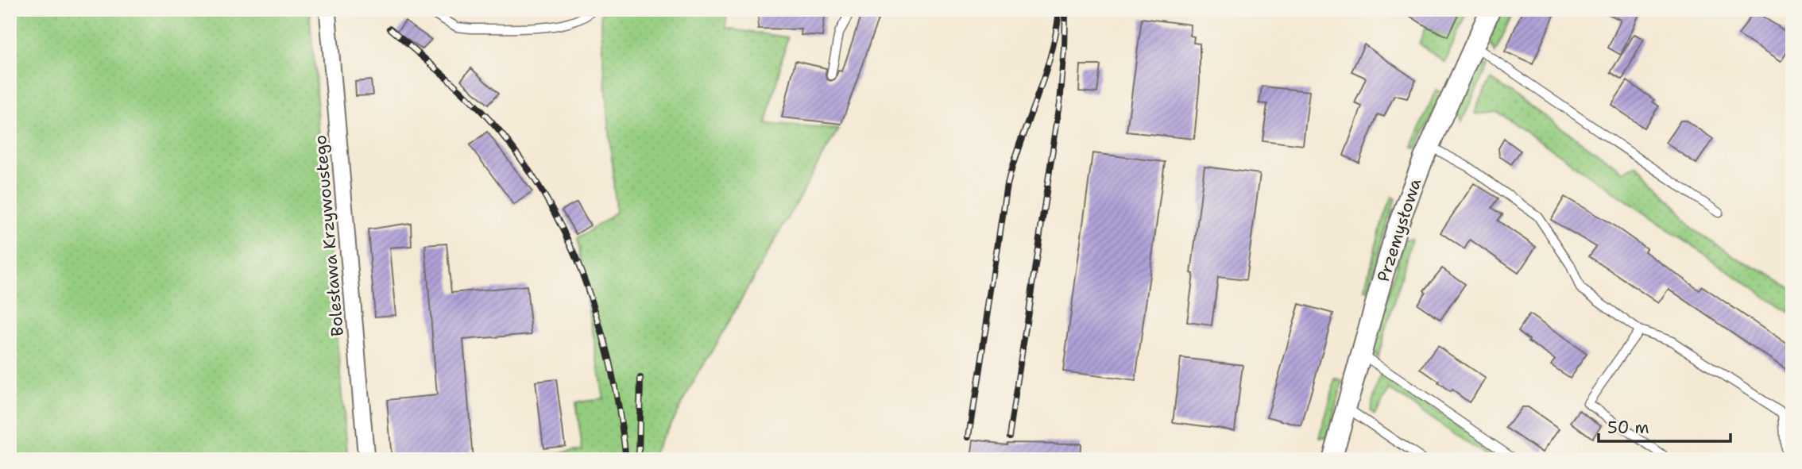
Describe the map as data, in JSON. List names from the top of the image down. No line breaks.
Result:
{"streets":{"street":["Przemysłowa","Bolesława Krzywoustego"]},"scale_bar":"50 m"}
